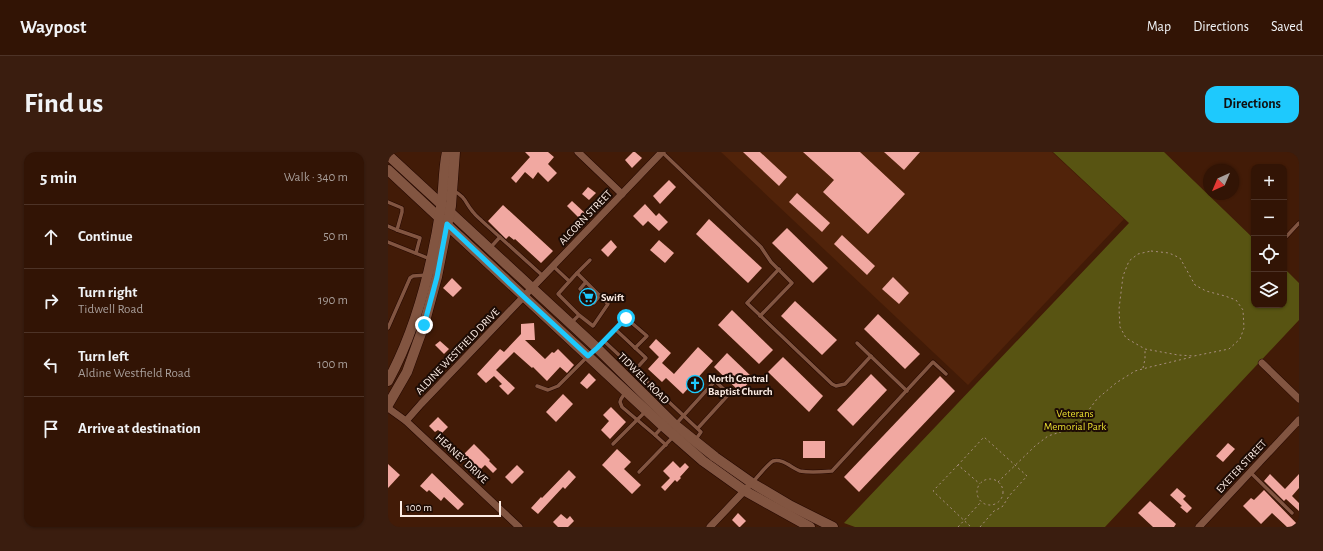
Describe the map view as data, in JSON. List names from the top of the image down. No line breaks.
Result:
{"streets":{"main road":["TIDWELL ROAD"],"street":["ALCORN STREET","ALDINE WESTFIELD DRIVE","HEANEY DRIVE","EXETER STREET"]},"crossings":[["ALCORN STREET","ALDINE WESTFIELD DRIVE"],["ALCORN STREET","TIDWELL ROAD"],["ALDINE WESTFIELD DRIVE","TIDWELL ROAD"],["ALDINE WESTFIELD DRIVE","HEANEY DRIVE"]],"parks":["Veterans Memorial Park"],"places":{"supermarket":["Swift"],"church":["North Central Baptist Church"]},"scale_bar":"100 m","north":"bottom left","page":{"header":"Waypost","nav":["Map","Directions","Saved"],"buttons":"Directions","title":"Find us","heading":["5 min","Walk · 340 m"],"map_buttons":["+","−"],"list":[["Continue","50 m"],["Turn right","Tidwell Road","190 m"],["Turn left","Aldine Westfield Road","100 m"],"Arrive at destination"],"scale":"100 m"}}
